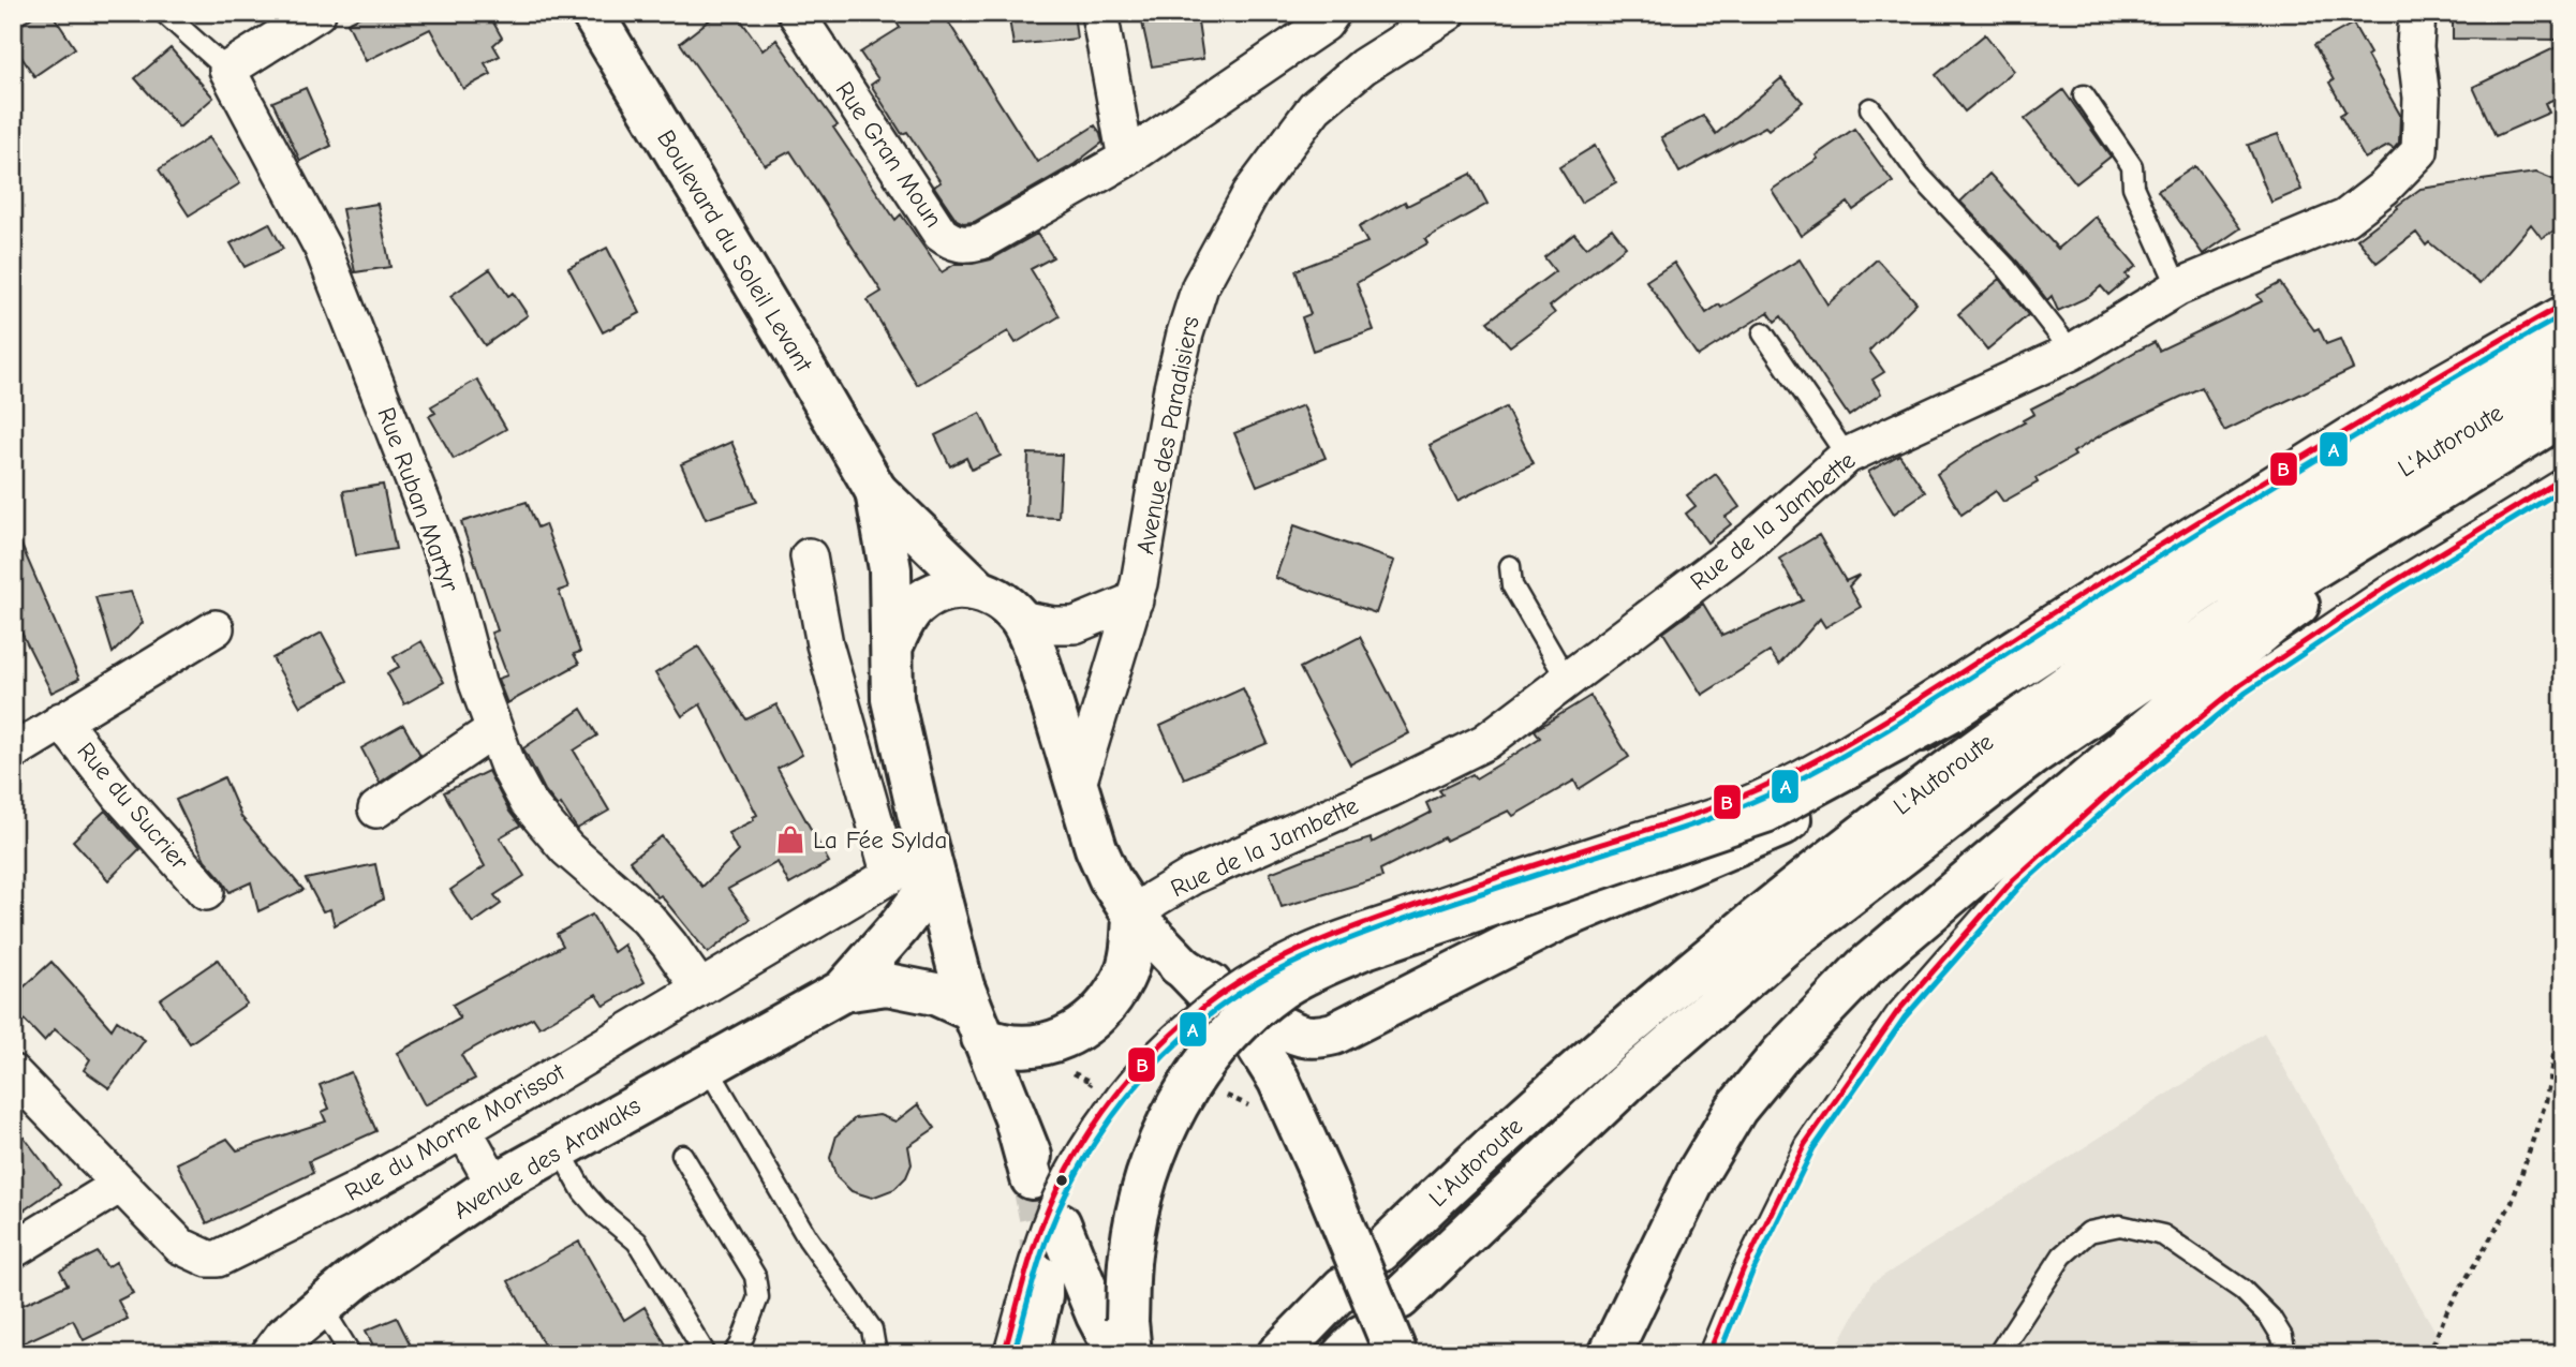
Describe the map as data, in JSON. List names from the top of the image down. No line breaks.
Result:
{"streets":{"main road":["Boulevard du Soleil Levant","L'Autoroute","Avenue des Arawaks"],"street":["Rue Gran Moun","Avenue des Paradisiers","Rue Ruban Martyr","Rue de la Jambette","Rue du Sucrier","Rue du Morne Morissot"]},"crossings":[["Boulevard du Soleil Levant","Rue du Morne Morissot"],["Boulevard du Soleil Levant","Avenue des Arawaks"],["Rue Ruban Martyr","Rue du Morne Morissot"],["Rue de la Jambette","Avenue des Arawaks"],["Rue du Morne Morissot","Avenue des Arawaks"]],"places":{"shop":["La Fée Sylda"]},"lines":["transit line B","transit line A"]}
